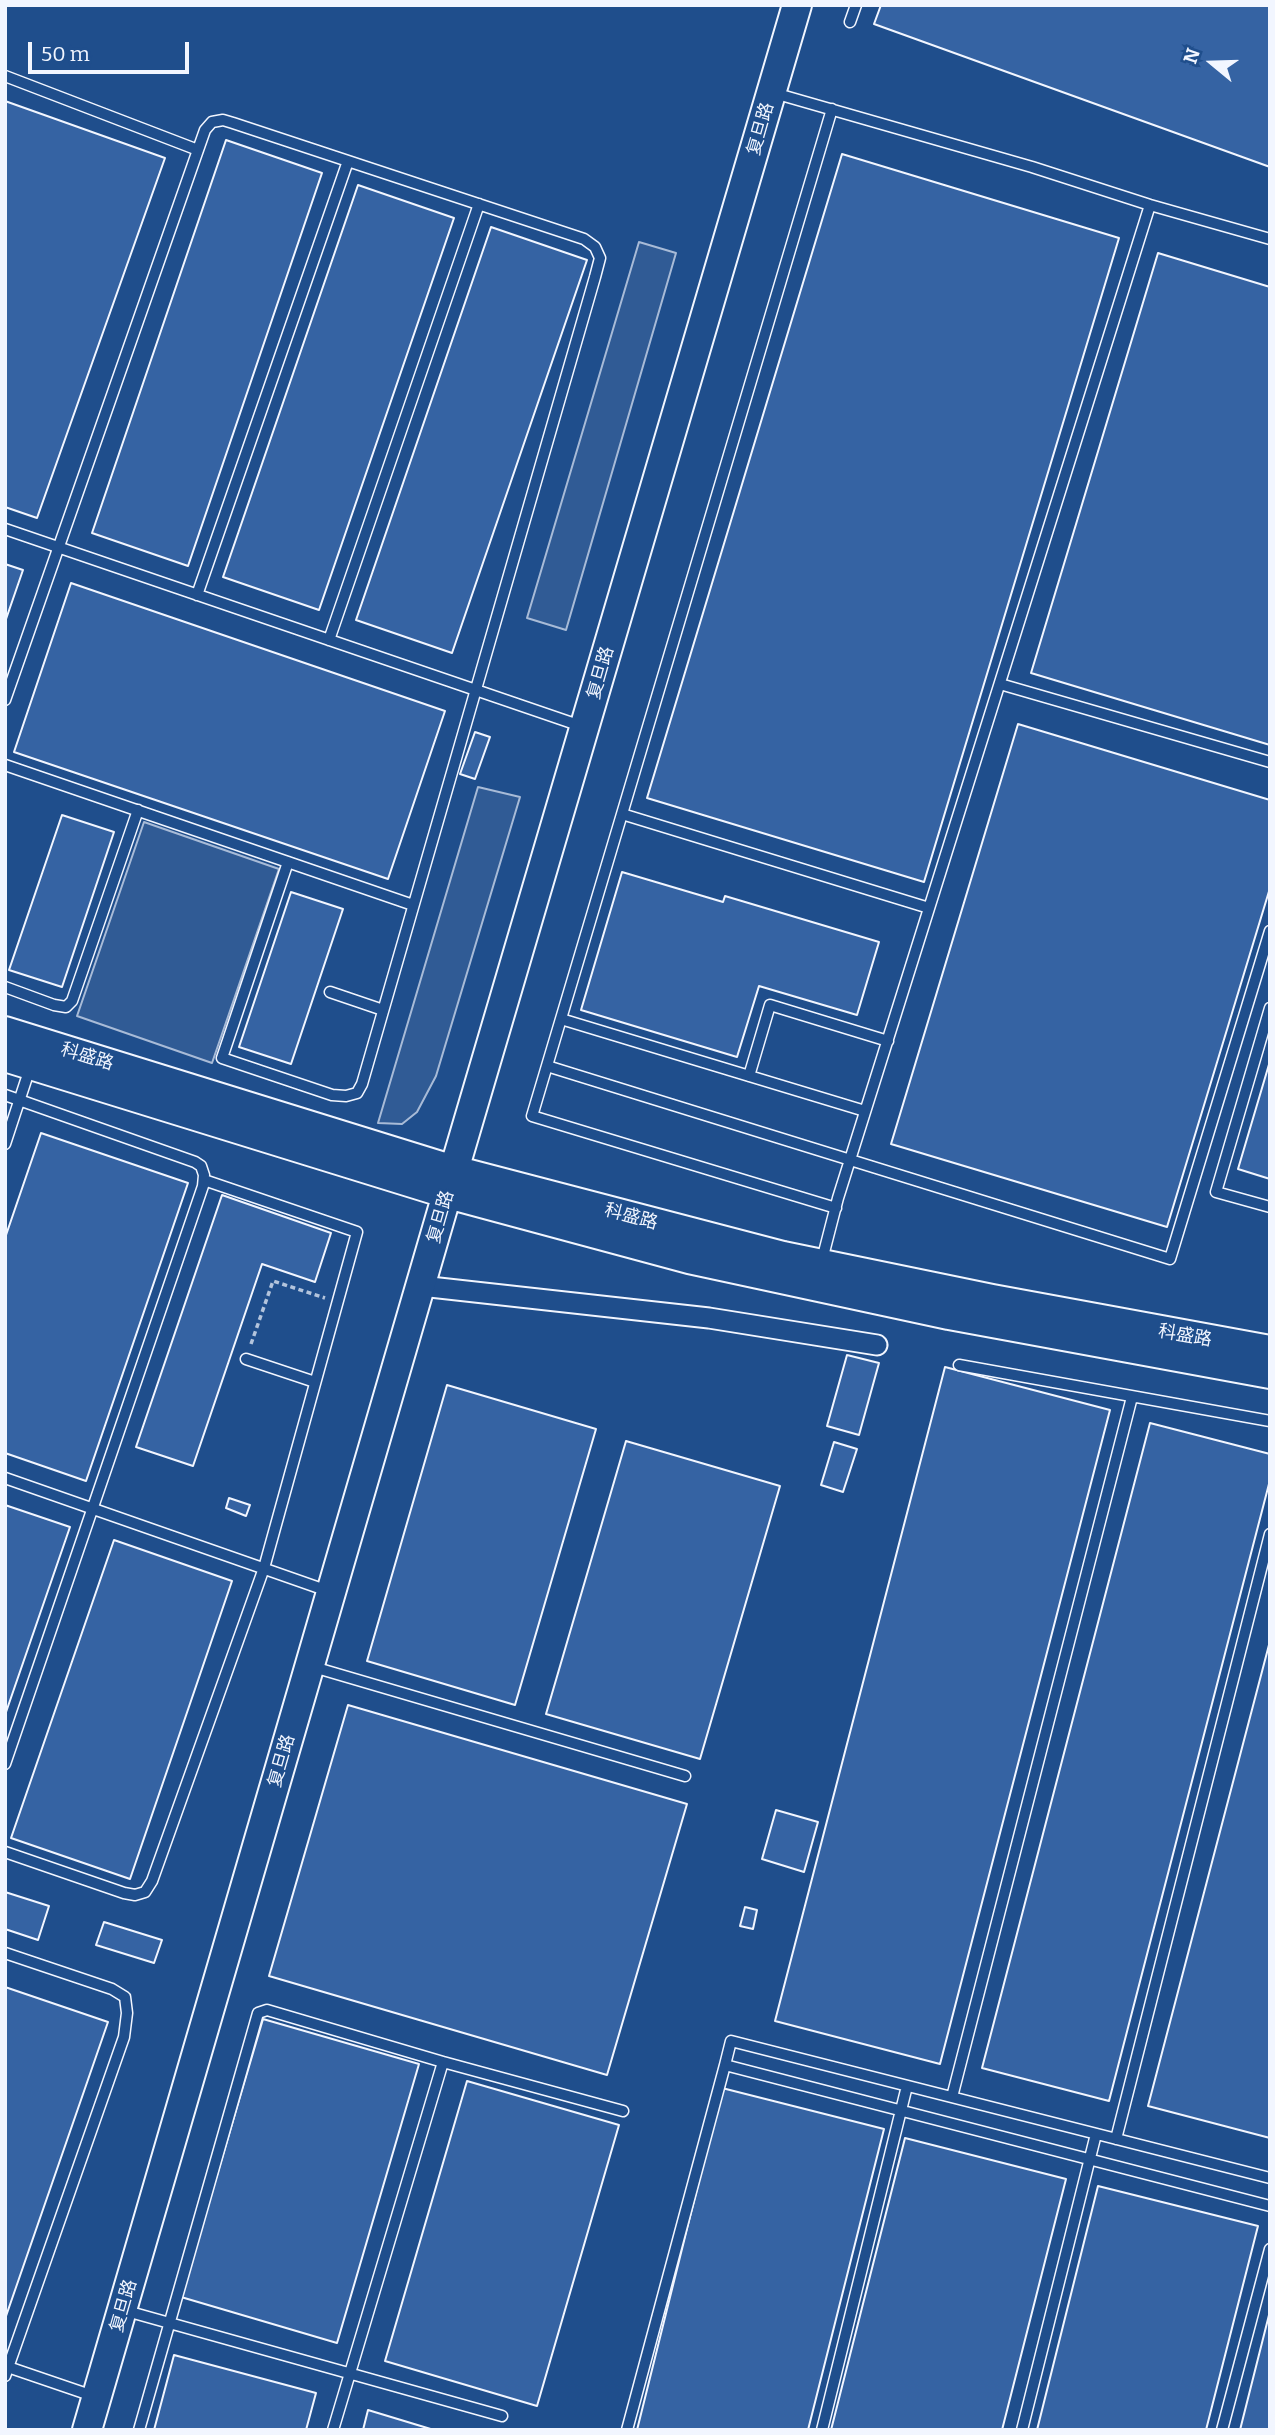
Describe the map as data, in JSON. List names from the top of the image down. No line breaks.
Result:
{"streets":{"street":["复旦路","科盛路"]},"crossings":[["复旦路","科盛路"]],"scale_bar":"50 m","north":"left"}
